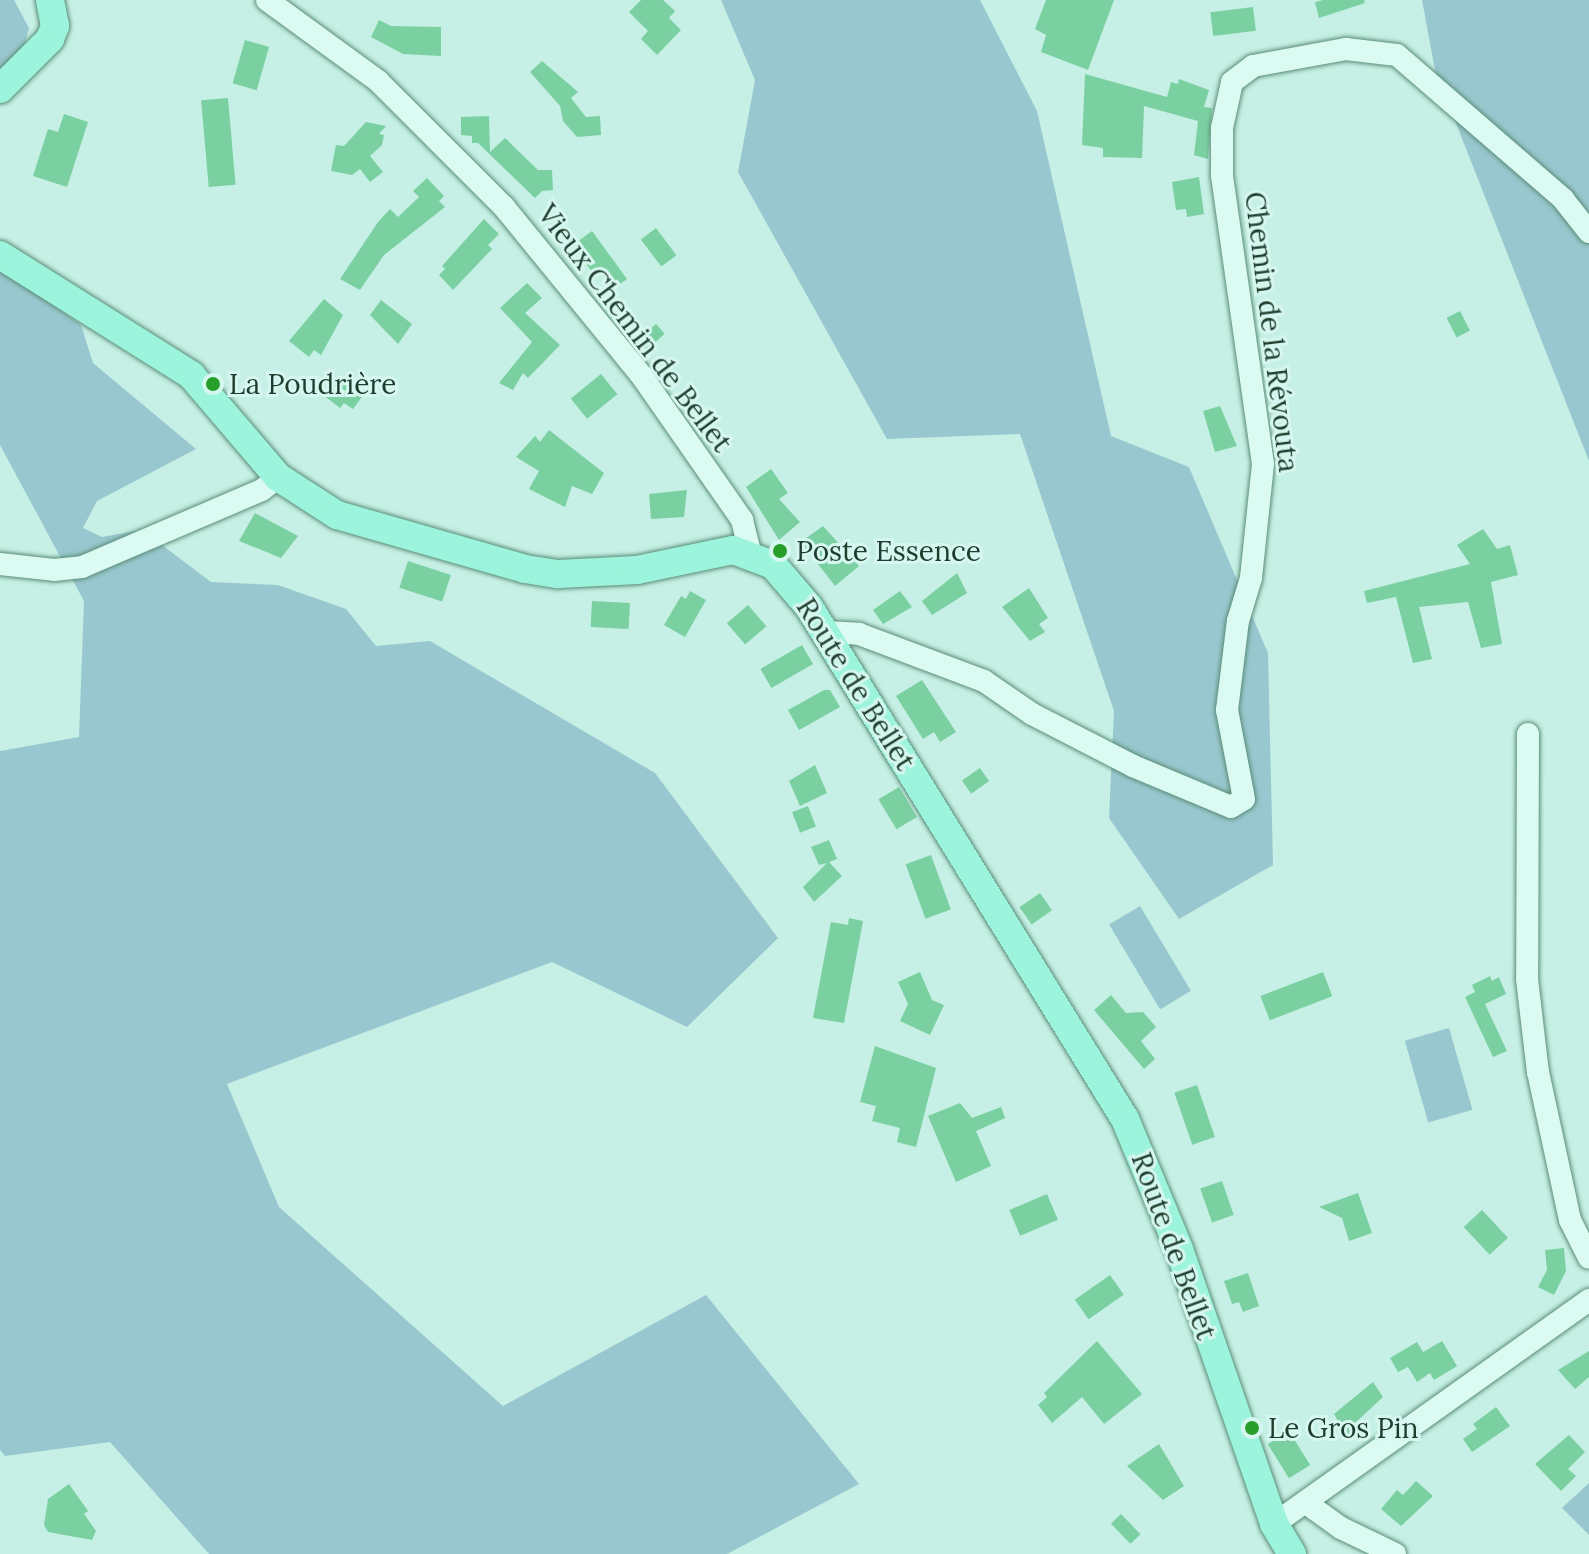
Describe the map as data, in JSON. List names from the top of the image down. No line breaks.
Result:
{"streets":{"main road":["Route de Bellet"],"street":["Vieux Chemin de Bellet","Chemin de la Révouta"]},"crossings":[["Vieux Chemin de Bellet","Route de Bellet"],["Chemin de la Révouta","Route de Bellet"]],"places":["La Poudrière","Poste Essence","Le Gros Pin"]}
